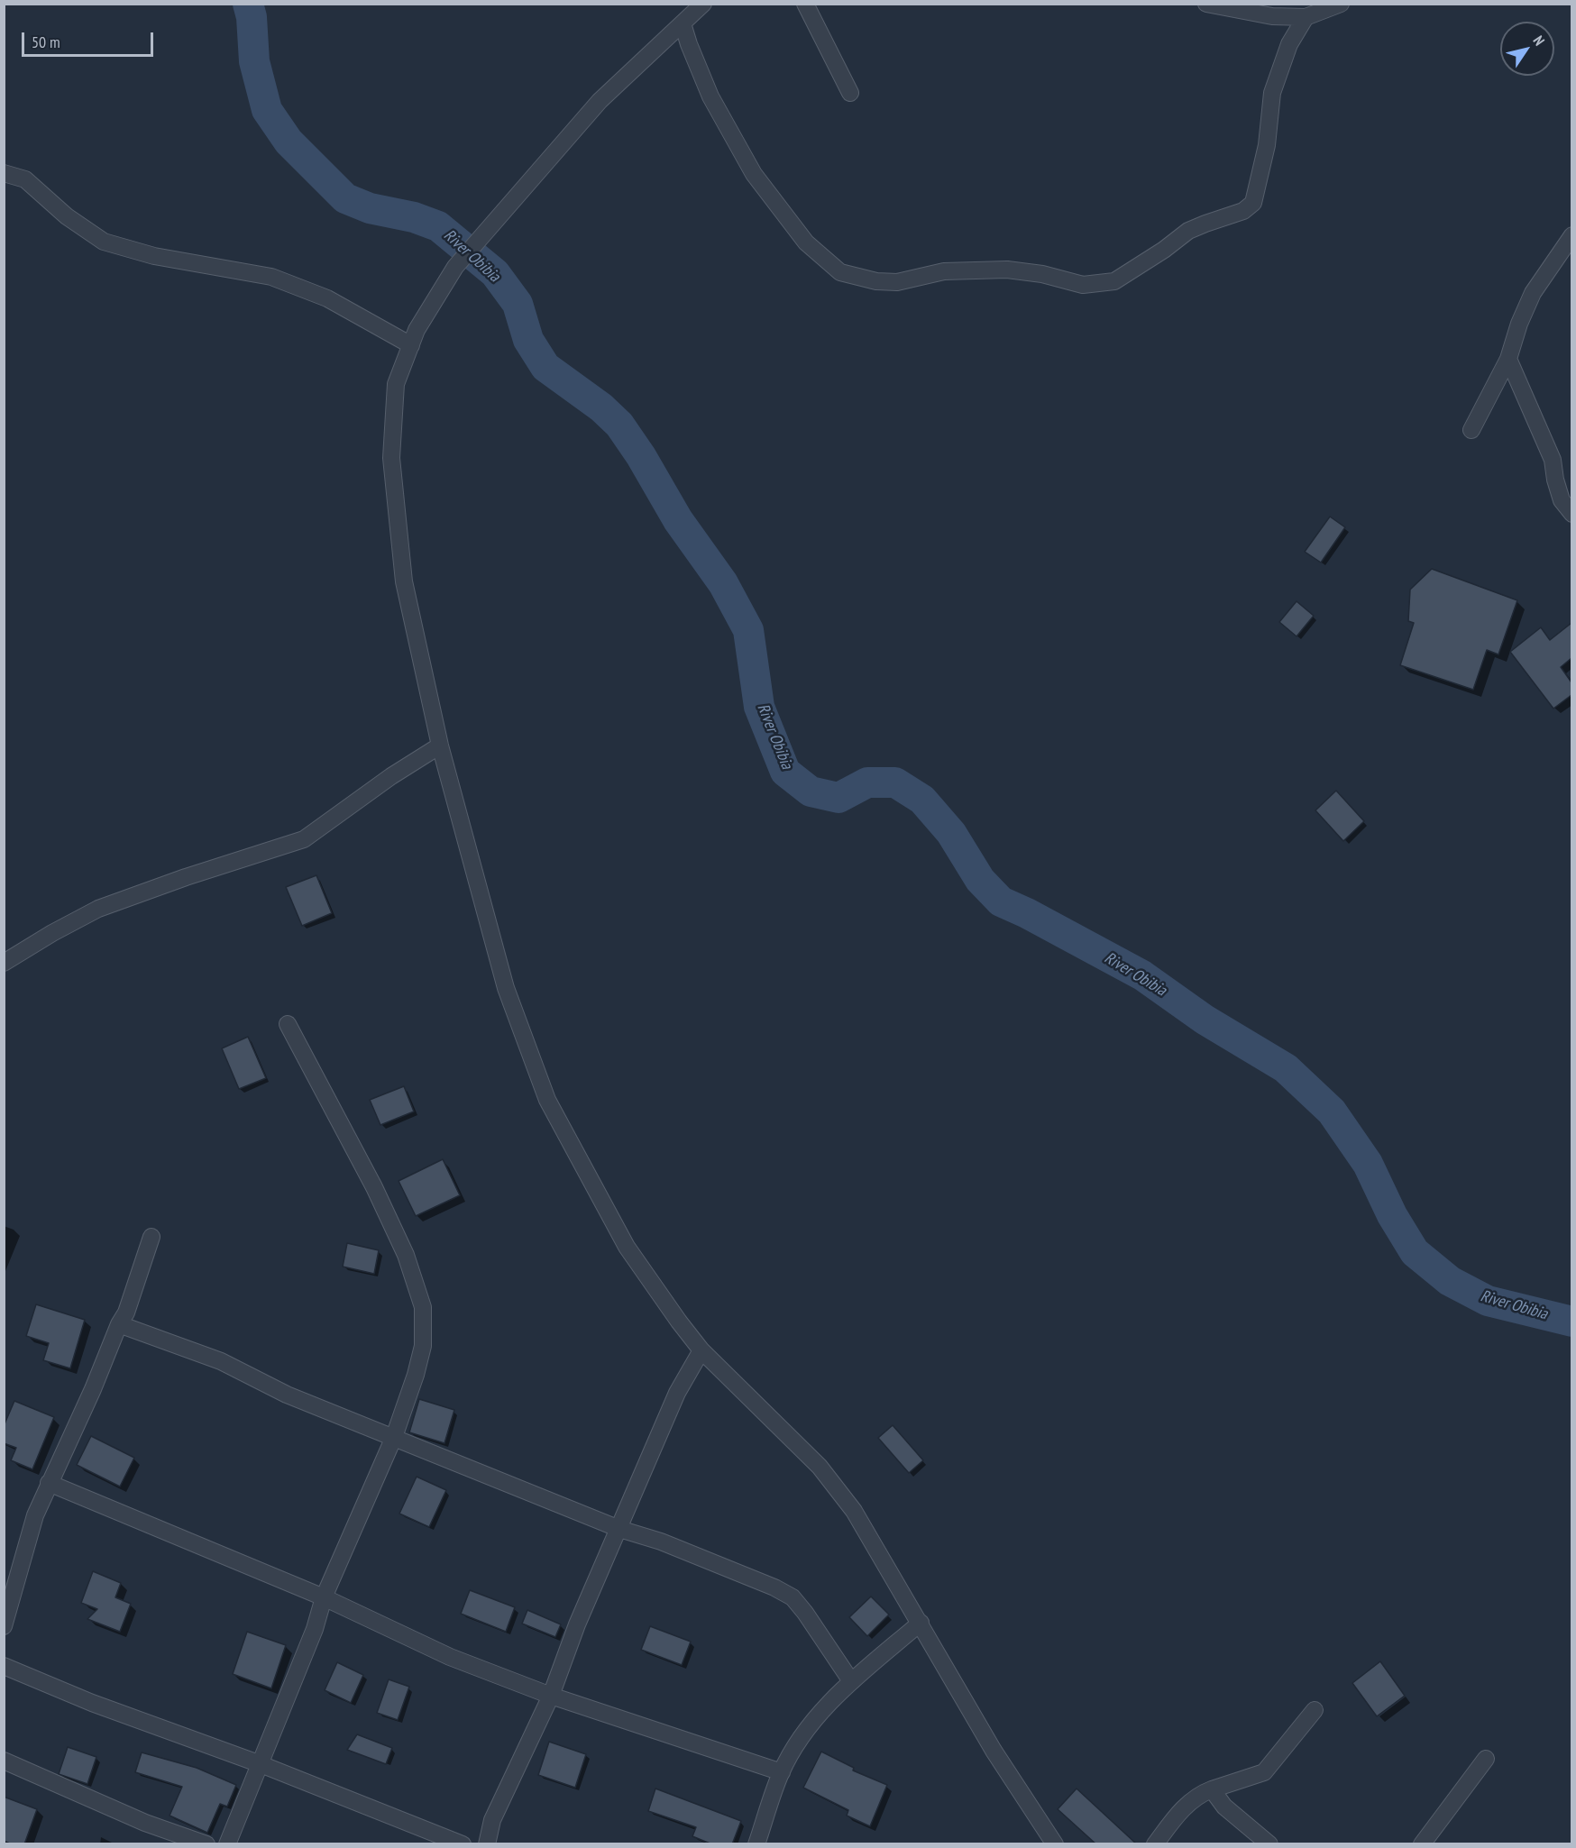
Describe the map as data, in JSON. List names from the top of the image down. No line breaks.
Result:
{"water":["River Obibia"],"scale_bar":"50 m","north":"top right"}
